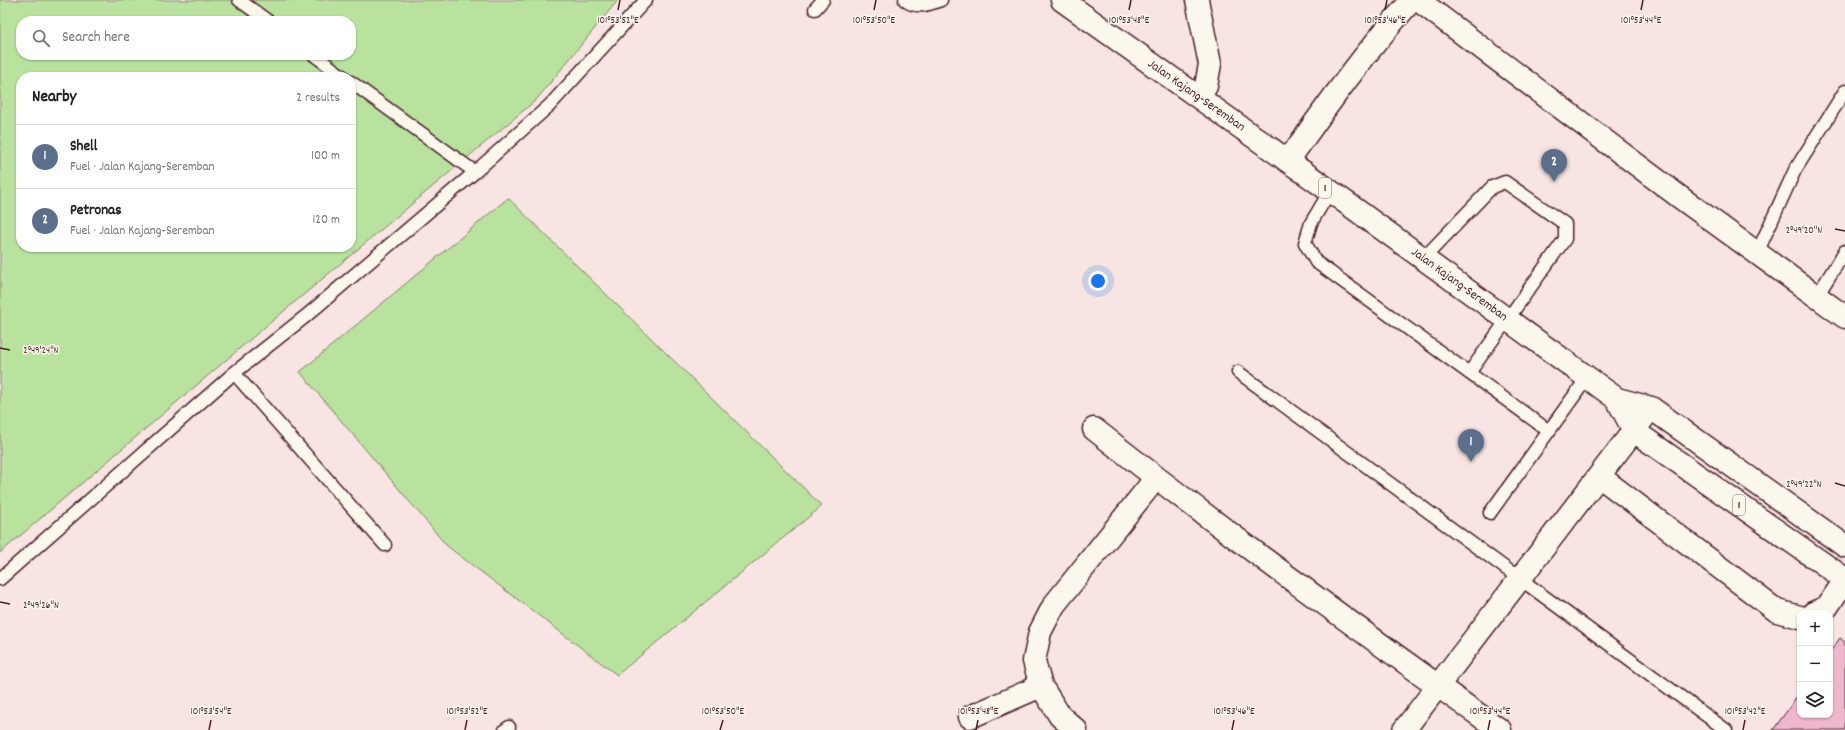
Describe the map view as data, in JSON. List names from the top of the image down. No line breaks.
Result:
{"streets":{"street":["Jalan Kajang-Seremban","1"]},"page":{"search":"Search here","heading":["Nearby","2 results"],"list":[{"mark":"1","name":"Shell","note":"Fuel · Jalan Kajang-Seremban","value":"100 m"},{"mark":"2","name":"Petronas","note":"Fuel · Jalan Kajang-Seremban","value":"120 m"}],"pins":["2","1"],"map_buttons":["+","−"]},"coordinates":["101°53'52\"E","101°53'50\"E","101°53'48\"E","101°53'46\"E","101°53'44\"E","2°49'20\"N","2°49'24\"N","2°49'22\"N","2°49'26\"N","101°53'54\"E","101°53'42\"E"]}
